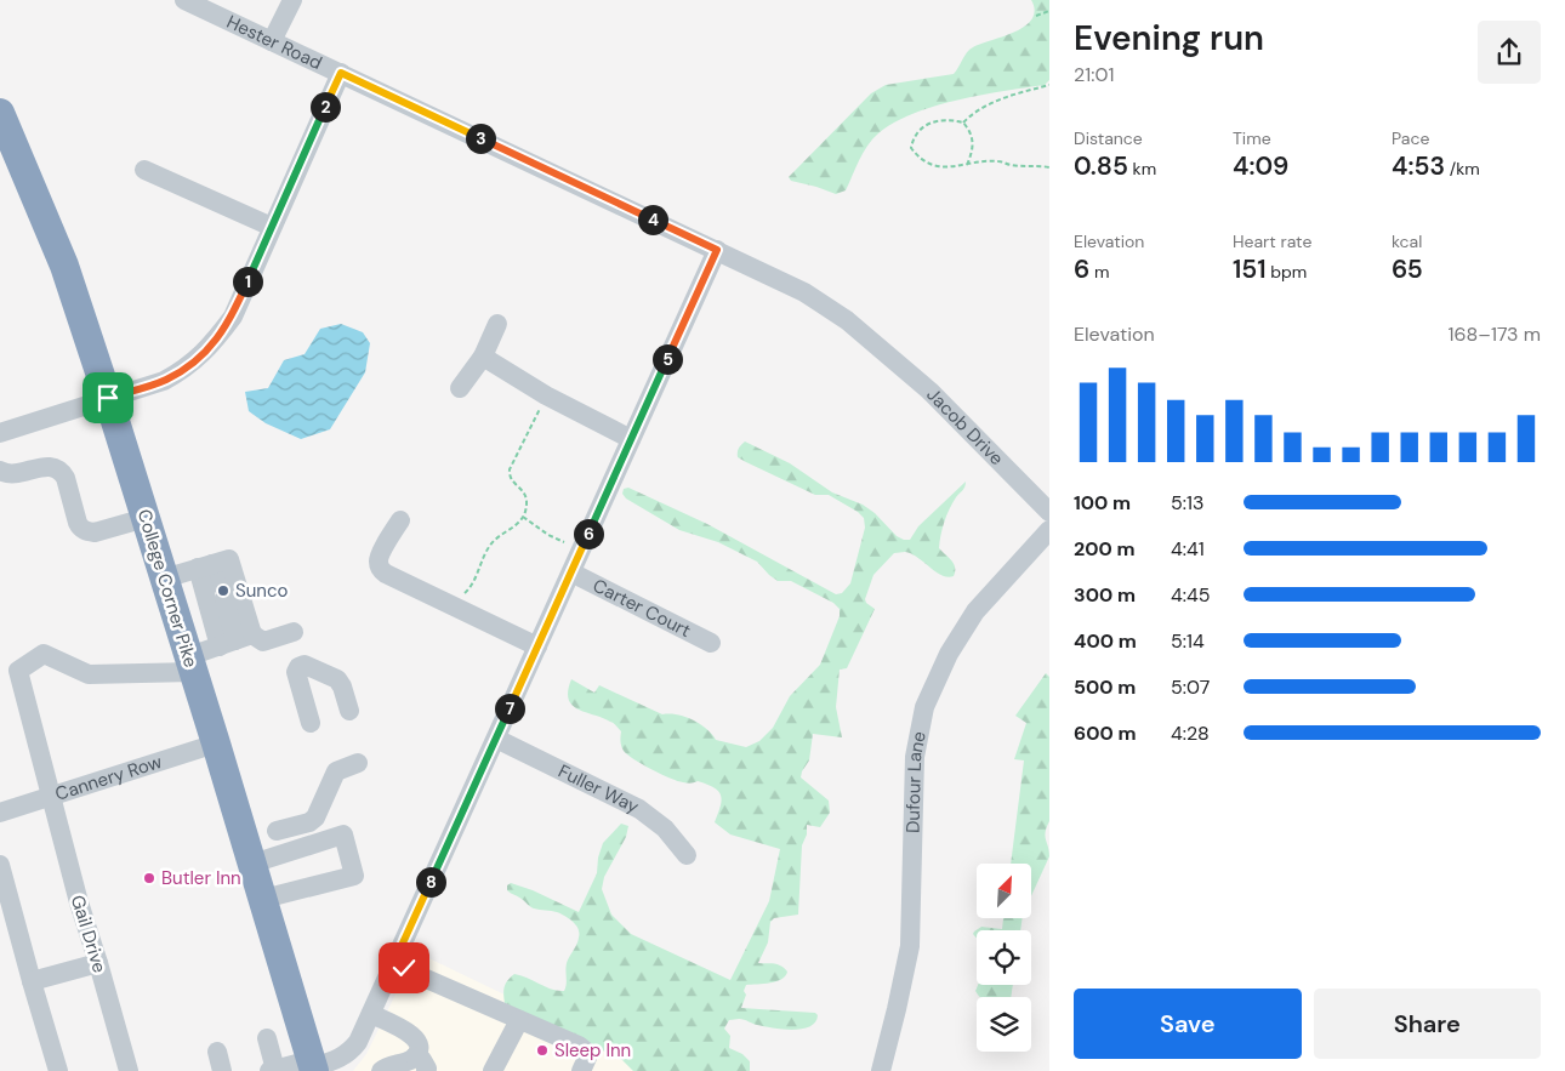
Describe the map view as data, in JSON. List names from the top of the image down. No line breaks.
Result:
{"streets":{"highway":["College Corner Pike"],"street":["Hester Road","Jacob Drive","Carter Court","Cannery Row","Dufour Lane","Fuller Way","Gail Drive"]},"crossings":[["Hester Road","Jacob Drive"],["College Corner Pike","Cannery Row"],["College Corner Pike","Gail Drive"],["Cannery Row","Gail Drive"]],"places":["Sunco","Butler Inn","Sleep Inn"],"north":"top right","page":{"heading":["Evening run","21:01"],"pins":["2","3","4","1","5","6","7","8"],"stats":[["Distance","0.85 km"],["Time","4:09"],["Pace","4:53 /km"],["Elevation","6 m"],["Heart rate","151 bpm"],["kcal","65"]],"chart":["Elevation","168–173 m"],"list":[{"name":"100 m","note":"5:13"},{"name":"200 m","note":"4:41"},{"name":"300 m","note":"4:45"},{"name":"400 m","note":"5:14"},{"name":"500 m","note":"5:07"},{"name":"600 m","note":"4:28"}],"buttons":["Save","Share"]}}
